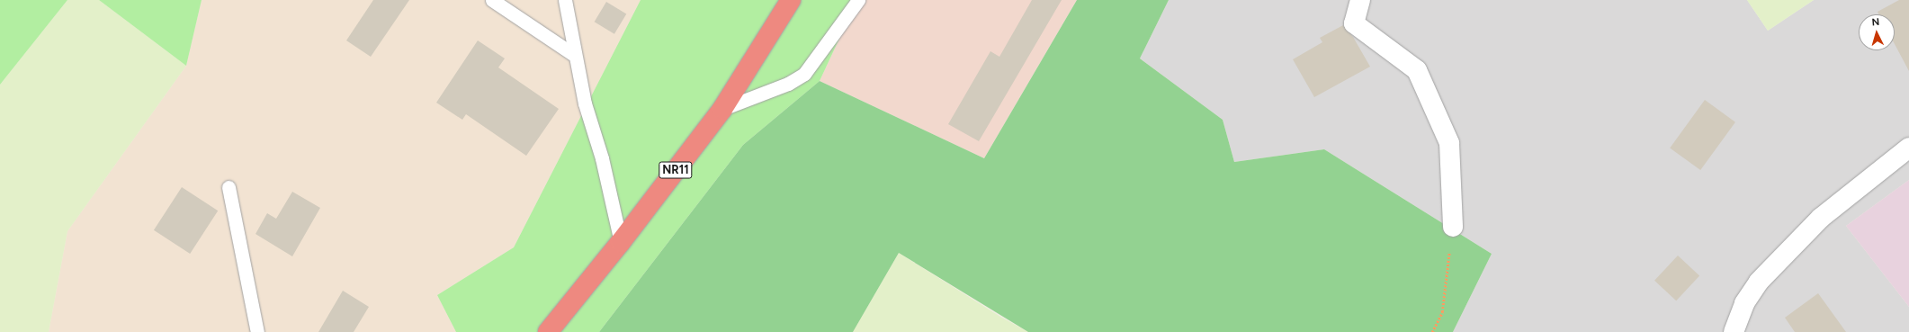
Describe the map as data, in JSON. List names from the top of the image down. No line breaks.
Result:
{"streets":{"highway":["NR11"]},"north":"top"}
